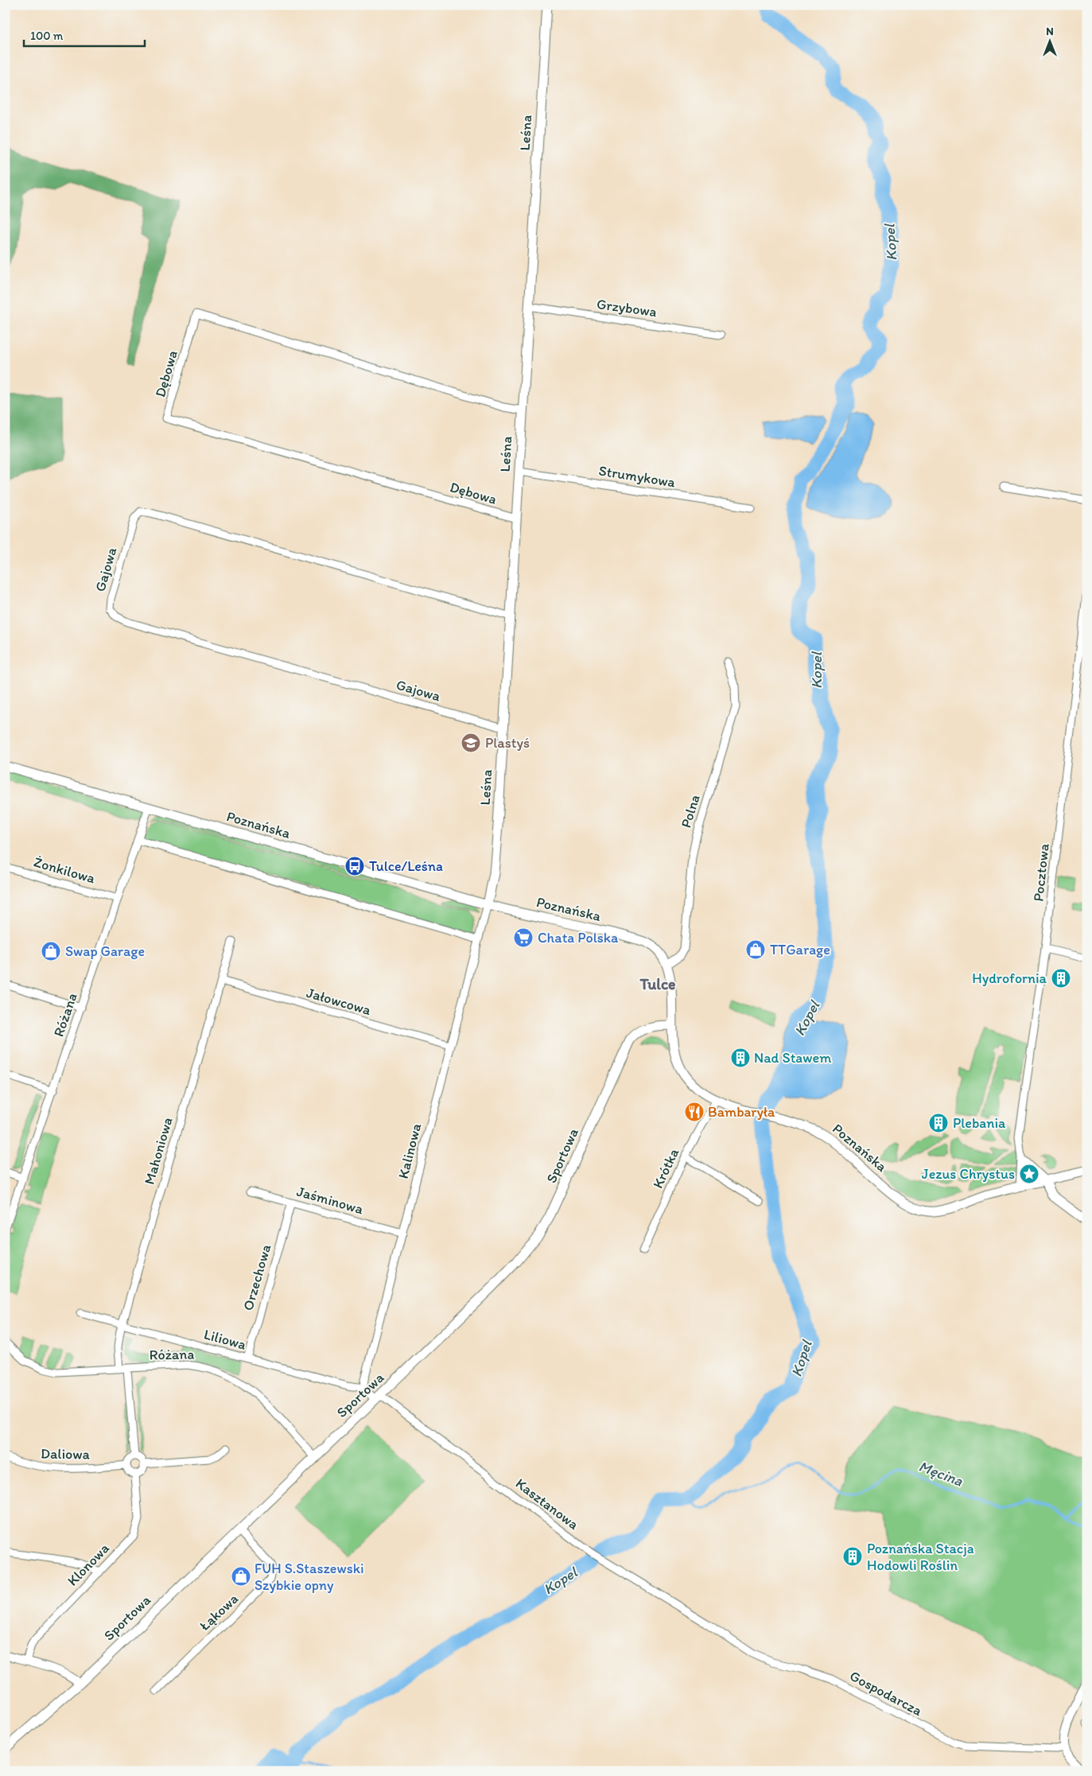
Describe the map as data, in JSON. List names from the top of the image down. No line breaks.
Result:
{"streets":{"street":["Leśna","Grzybowa","Dębowa","Strumykowa","Gajowa","Polna","Poznańska","Żonkilowa","Pocztowa","Jałowcowa","Różana","Mahoniowa","Kalinowa","Sportowa","Krótka","Jaśminowa","Orzechowa","Liliowa","Daliowa","Kasztanowa","Klonowa","Łąkowa","Gospodarcza"]},"crossings":[["Leśna","Grzybowa"],["Leśna","Dębowa"],["Leśna","Strumykowa"],["Leśna","Gajowa"],["Leśna","Poznańska"],["Leśna","Kalinowa"],["Polna","Poznańska"],["Poznańska","Pocztowa"],["Poznańska","Różana"],["Poznańska","Kalinowa"],["Poznańska","Sportowa"],["Poznańska","Krótka"],["Żonkilowa","Różana"],["Jałowcowa","Mahoniowa"],["Jałowcowa","Kalinowa"],["Różana","Mahoniowa"],["Różana","Sportowa"],["Mahoniowa","Liliowa"],["Kalinowa","Jaśminowa"],["Kalinowa","Liliowa"],["Sportowa","Kasztanowa"],["Sportowa","Łąkowa"],["Jaśminowa","Orzechowa"],["Orzechowa","Liliowa"],["Daliowa","Klonowa"],["Kasztanowa","Gospodarcza"]],"districts":["Tulce"],"water":["Kopel","Męcina"],"places":{"school or university":["Plastyś"],"bus stop":["Tulce/Leśna"],"supermarket":["Chata Polska"],"shop":["TTGarage","Swap Garage","FUH S.Staszewski Szybkie opny"],"building":["Hydrofornia","Nad Stawem","Plebania","Poznańska Stacja Hodowli Roślin"],"restaurant":["Bambaryła"],"place":["Jezus Chrystus"]},"scale_bar":"100 m","north":"top"}
